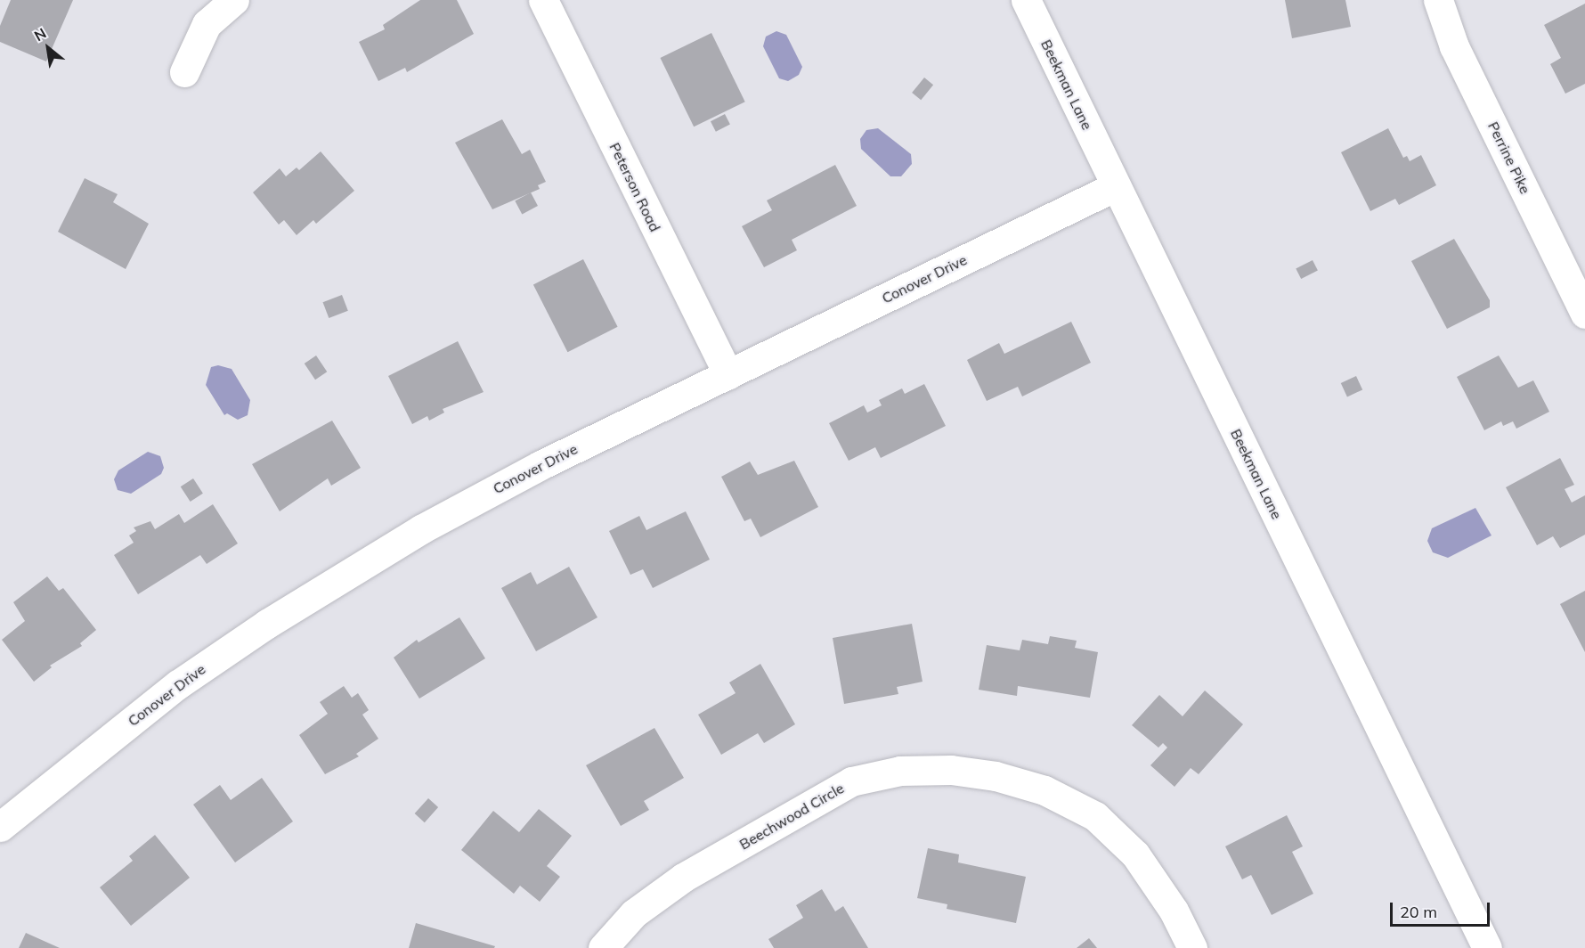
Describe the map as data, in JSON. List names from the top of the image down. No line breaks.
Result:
{"streets":{"street":["Beekman Lane","Perrine Pike","Peterson Road","Conover Drive","Beechwood Circle"]},"crossings":[["Beekman Lane","Conover Drive"],["Peterson Road","Conover Drive"]],"scale_bar":"20 m","north":"top left"}
